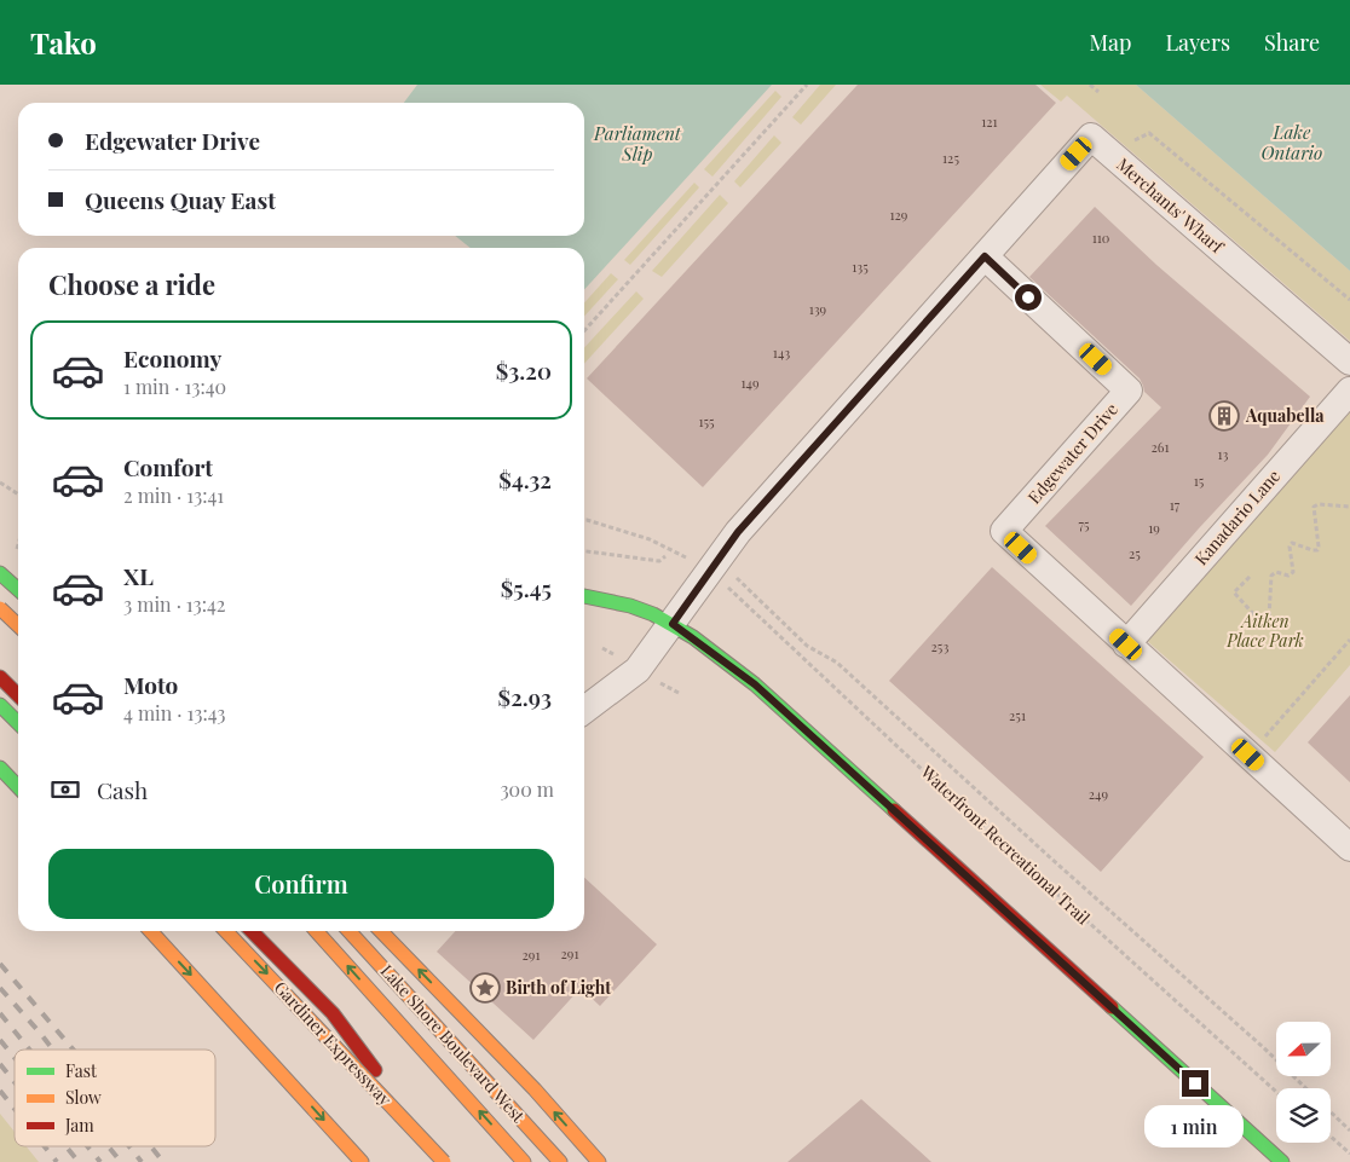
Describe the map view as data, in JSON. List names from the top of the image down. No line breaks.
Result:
{"streets":{"main road":["Gardiner Expressway","Lake Shore Boulevard West"],"street":["Merchants' Wharf","Edgewater Drive","Kanadario Lane"],"path":["Waterfront Recreational Trail"]},"crossings":[["Merchants' Wharf","Edgewater Drive"],["Edgewater Drive","Kanadario Lane"]],"water":["Lake Ontario","Parliament Slip"],"parks":["Aitken Place Park"],"places":{"building":["Aquabella"],"place":["Birth of Light"]},"house_numbers":["121","125","129","110","135","139","143","149","155","261","13","15","17","75","19","25","253","251","249","291","291"],"legend":["Fast","Slow","Jam"],"north":"left","page":{"header":"Tako","nav":["Map","Layers","Share"],"banner":["Edgewater Drive","Queens Quay East"],"heading":"Choose a ride","list":[{"name":"Economy","note":"1 min · 13:40","value":"$3.20"},{"name":"Comfort","note":"2 min · 13:41","value":"$4.32"},{"name":"XL","note":"3 min · 13:42","value":"$5.45"},{"name":"Moto","note":"4 min · 13:43","value":"$2.93"}],"pay":["Cash","300 m"],"buttons":"Confirm","bubble":"1 min"}}
